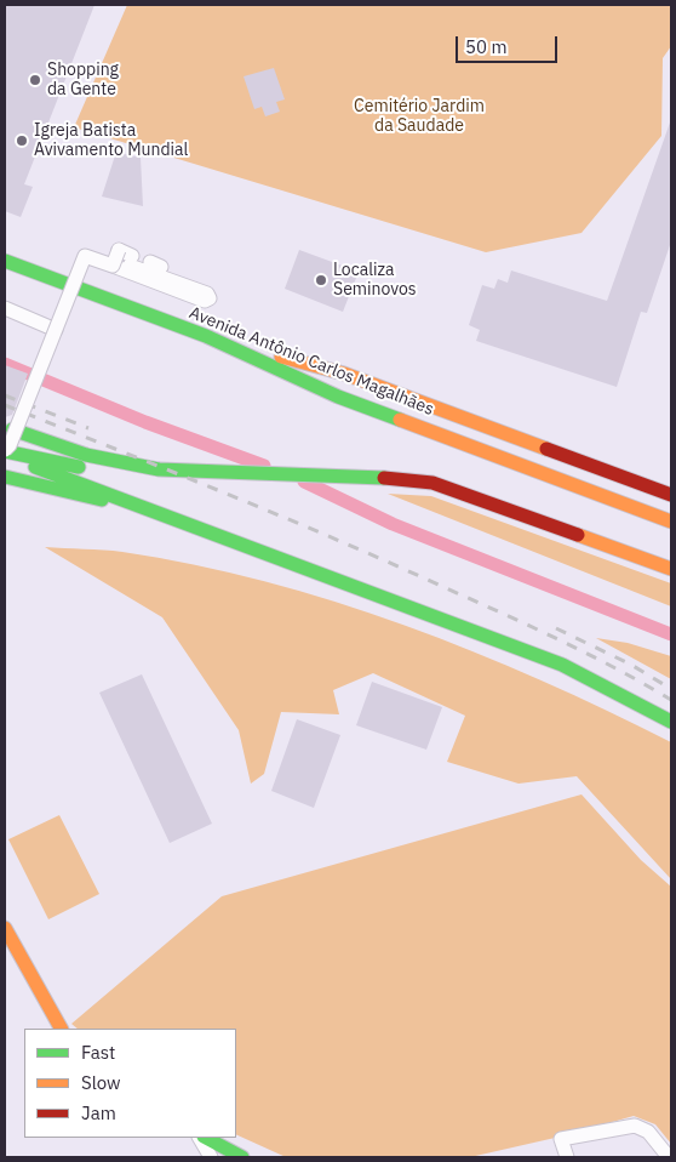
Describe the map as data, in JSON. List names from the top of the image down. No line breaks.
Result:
{"streets":{"main road":["Avenida Antônio Carlos Magalhães"]},"parks":["Cemitério Jardim da Saudade"],"places":["Shopping da Gente","Igreja Batista Avivamento Mundial","Localiza Seminovos"],"legend":["Fast","Slow","Jam"],"scale_bar":"50 m"}
